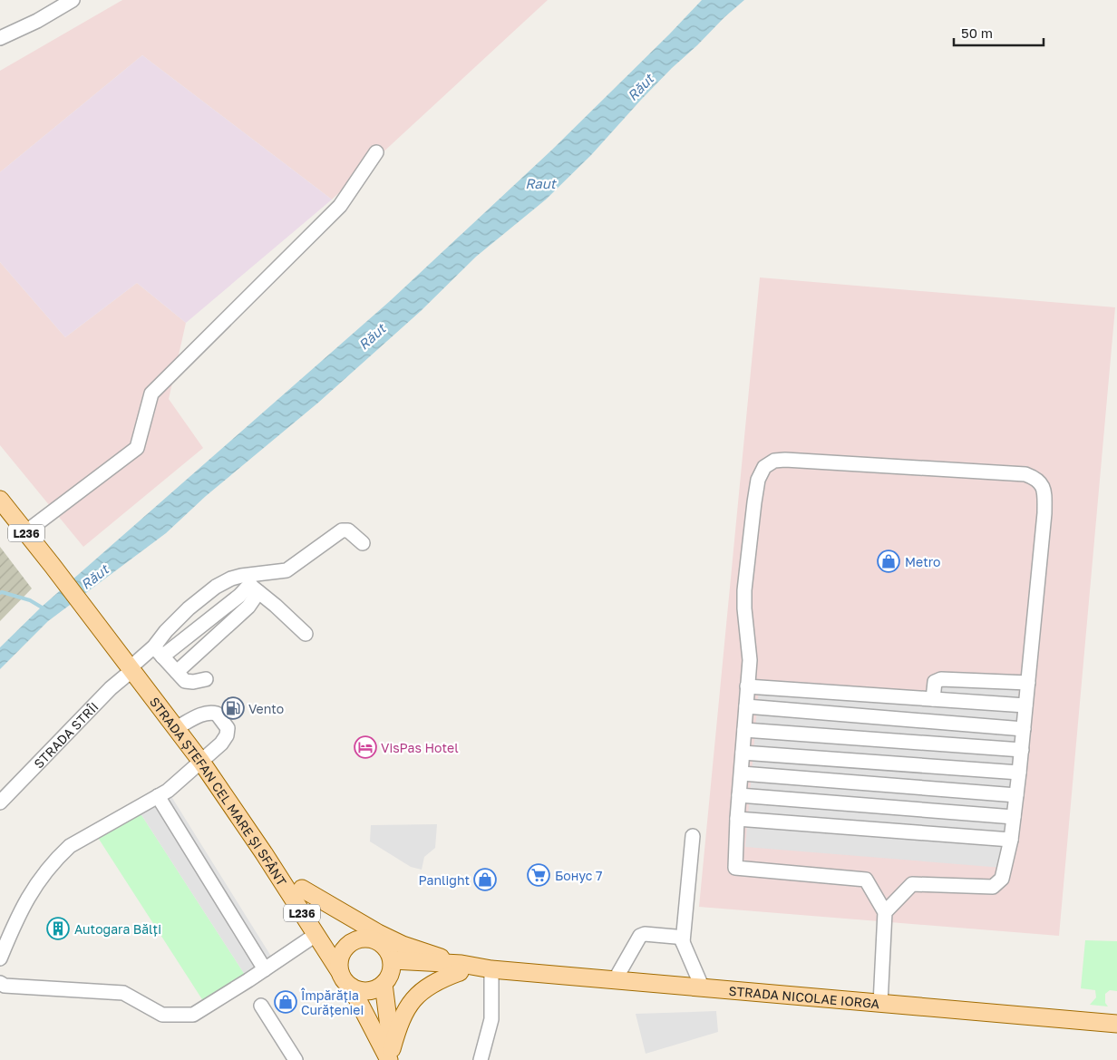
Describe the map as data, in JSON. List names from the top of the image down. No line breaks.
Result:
{"streets":{"main road":["L236","STRADA ȘTEFAN CEL MARE ȘI SFÂNT","STRADA NICOLAE IORGA"],"street":["STRADA STRÎI"]},"crossings":[["L236","STRADA ȘTEFAN CEL MARE ȘI SFÂNT"],["L236","STRADA NICOLAE IORGA"],["STRADA STRÎI","STRADA ȘTEFAN CEL MARE ȘI SFÂNT"],["STRADA ȘTEFAN CEL MARE ȘI SFÂNT","STRADA NICOLAE IORGA"]],"water":["Răut","Raut"],"places":{"shop":["Metro","Panlight","Împărăția Curățeniei"],"fuel station":["Vento"],"hotel":["VisPas Hotel"],"supermarket":["Бонус 7"],"building":["Autogara Bălți"]},"scale_bar":"50 m"}
